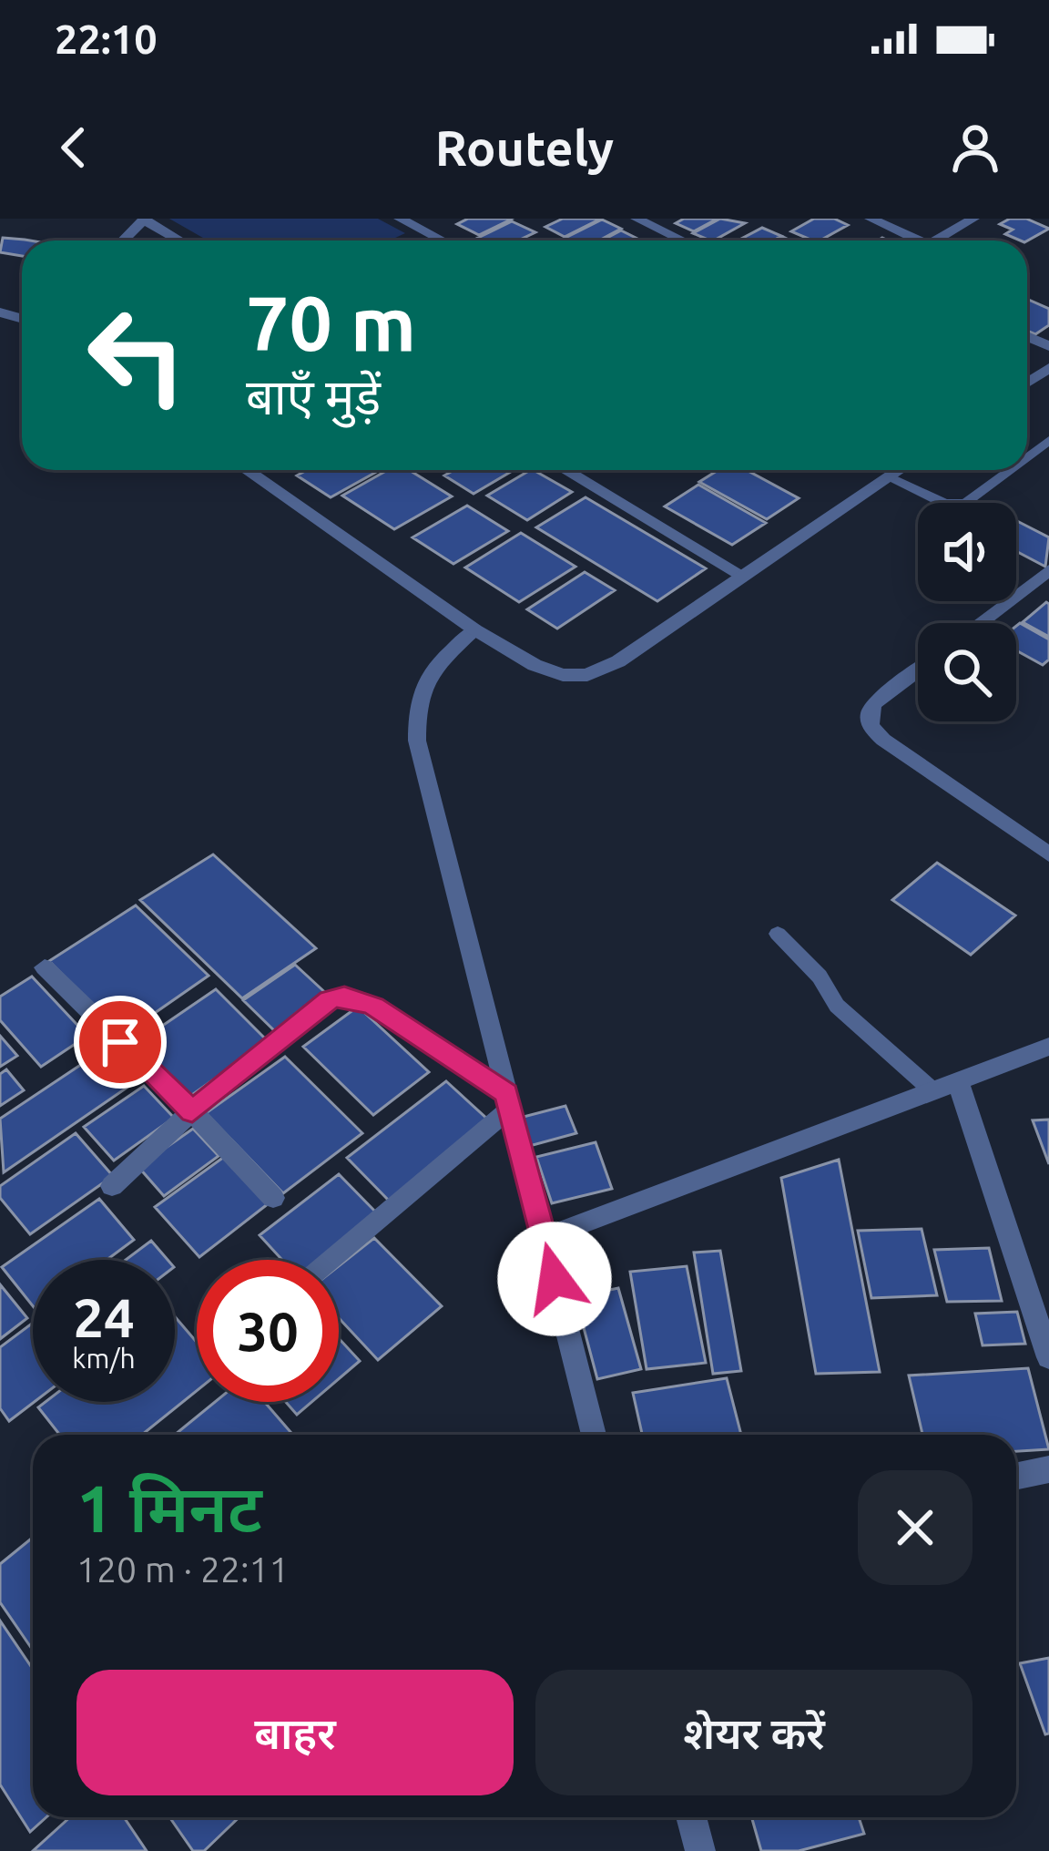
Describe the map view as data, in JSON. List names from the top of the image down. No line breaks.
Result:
{"page":{"status":"22:10","header":"Routely","turn":["70 m","बाएँ मुड़ें"],"speed":"24 km/h","limit":"30","heading":["1 मिनट","120 m · 22:11"],"buttons":["बाहर","शेयर करें"]}}
